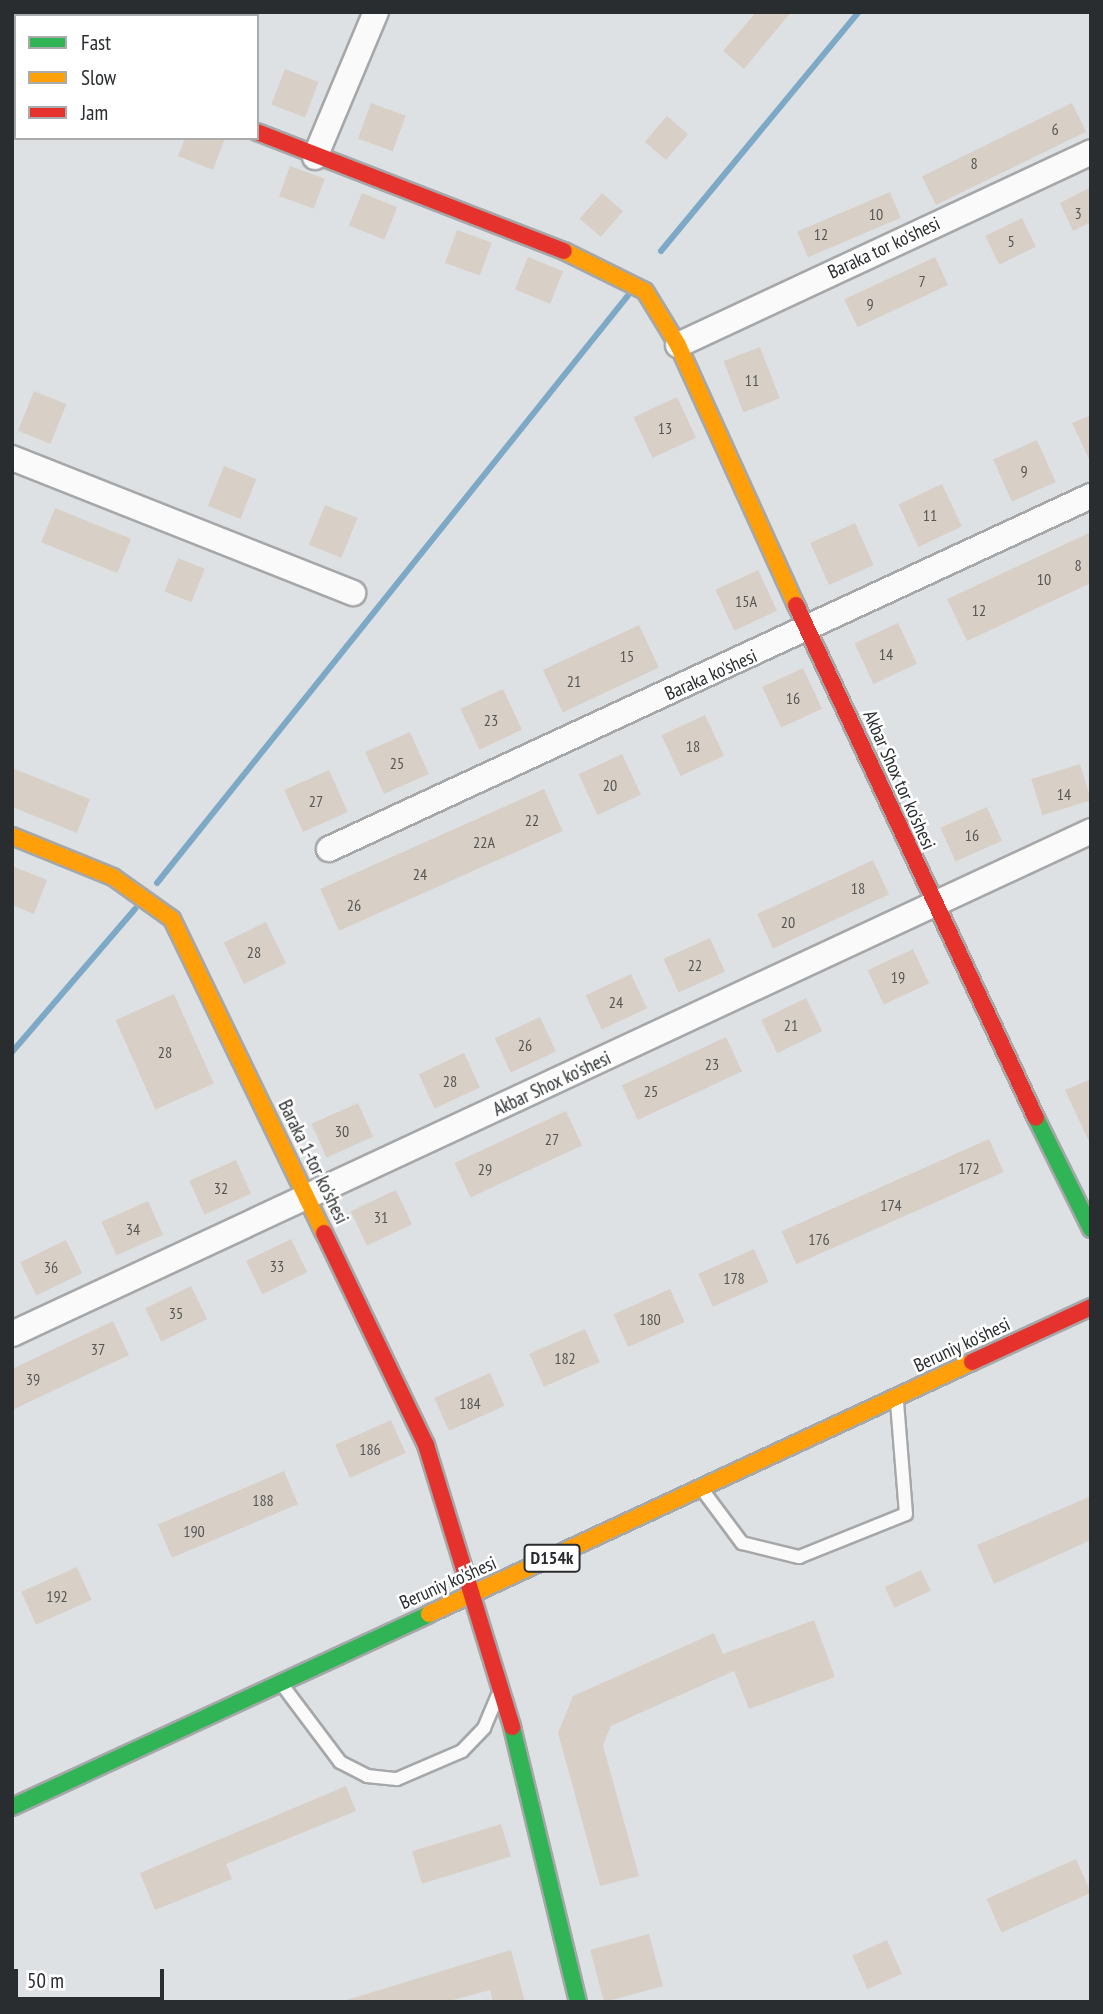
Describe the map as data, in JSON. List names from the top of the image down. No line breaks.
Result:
{"streets":{"street":["Baraka tor ko'shesi","Baraka ko'shesi","Akbar Shox tor ko'shesi","Akbar Shox ko'shesi","Baraka 1-tor ko'shesi","Beruniy ko'shesi","D154k"]},"crossings":[["Baraka tor ko'shesi","Akbar Shox tor ko'shesi"],["Baraka ko'shesi","Akbar Shox tor ko'shesi"],["Akbar Shox tor ko'shesi","Akbar Shox ko'shesi"],["Akbar Shox ko'shesi","Baraka 1-tor ko'shesi"],["Baraka 1-tor ko'shesi","Beruniy ko'shesi"]],"house_numbers":["6","8","3","10","12","5","7","9","11","13","9","11","8","10","15A","12","14","15","21","16","23","18","25","20","14","27","22","16","22A","24","18","26","20","28","22","19","24","21","26","28","23","28","25","30","27","172","29","32","174","31","34","176","33","36","178","35","180","37","182","39","184","186","188","190","192"],"legend":["Fast","Slow","Jam"],"scale_bar":"50 m"}
